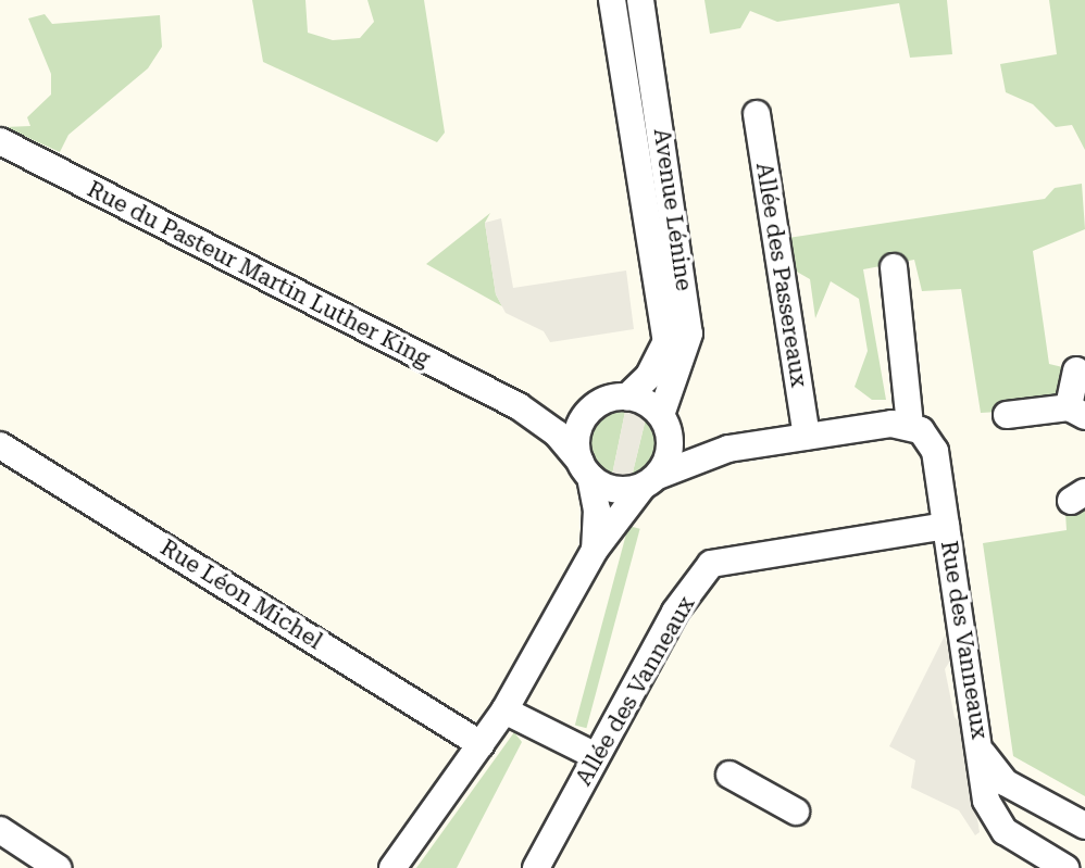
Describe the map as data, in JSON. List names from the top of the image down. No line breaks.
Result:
{"streets":{"street":["Avenue Lénine","Rue du Pasteur Martin Luther King","Allée des Passereaux","Rue Léon Michel","Rue des Vanneaux","Allée des Vanneaux"]},"crossings":[["Avenue Lénine","Rue du Pasteur Martin Luther King"],["Rue des Vanneaux","Allée des Vanneaux"]]}
